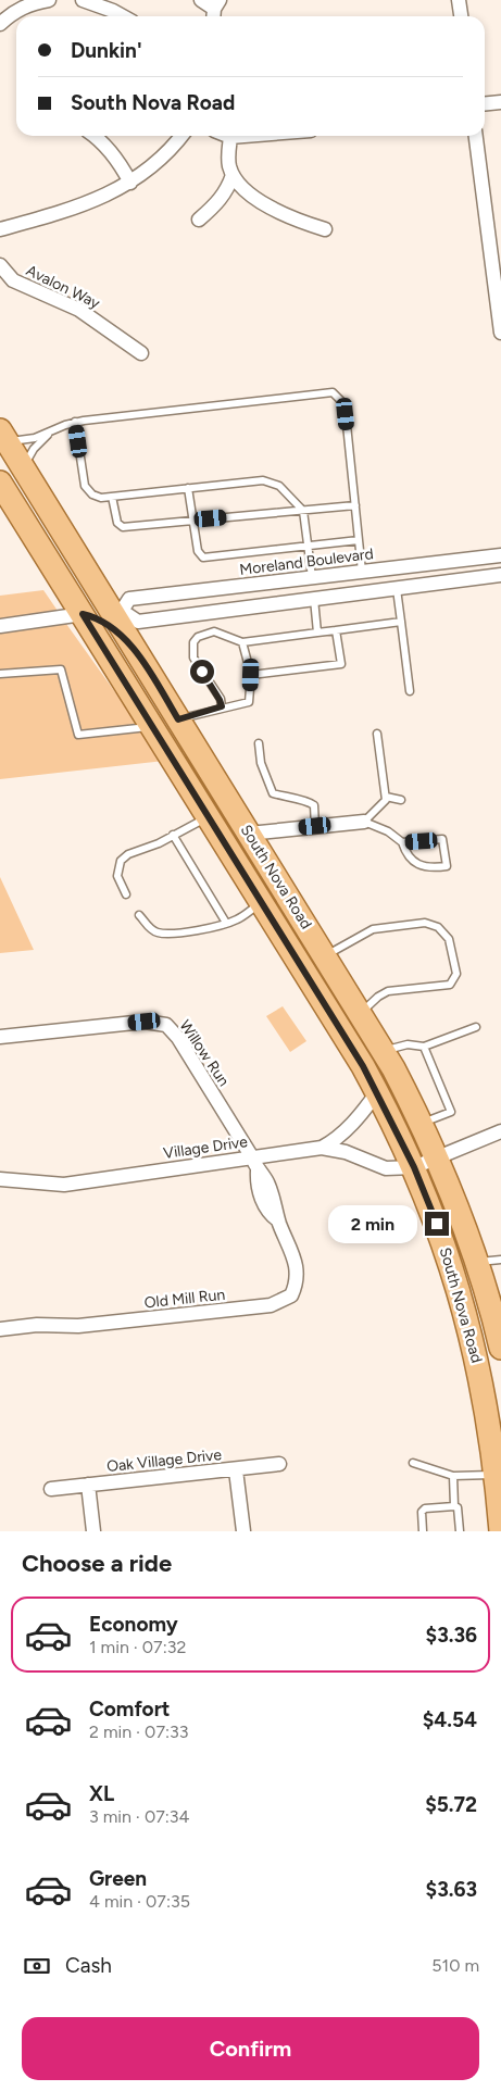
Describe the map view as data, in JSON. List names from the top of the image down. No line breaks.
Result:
{"streets":{"main road":["South Nova Road"],"street":["Avalon Way","Moreland Boulevard","Willow Run","Village Drive","Old Mill Run","Oak Village Drive"]},"crossings":[["Moreland Boulevard","South Nova Road"],["South Nova Road","Village Drive"],["Willow Run","Village Drive"],["Willow Run","Old Mill Run"],["Village Drive","Old Mill Run"]],"page":{"banner":["Dunkin'","South Nova Road"],"bubble":"2 min","heading":"Choose a ride","list":[{"name":"Economy","note":"1 min · 07:32","value":"$3.36"},{"name":"Comfort","note":"2 min · 07:33","value":"$4.54"},{"name":"XL","note":"3 min · 07:34","value":"$5.72"},{"name":"Green","note":"4 min · 07:35","value":"$3.63"}],"pay":["Cash","510 m"],"buttons":"Confirm"}}
